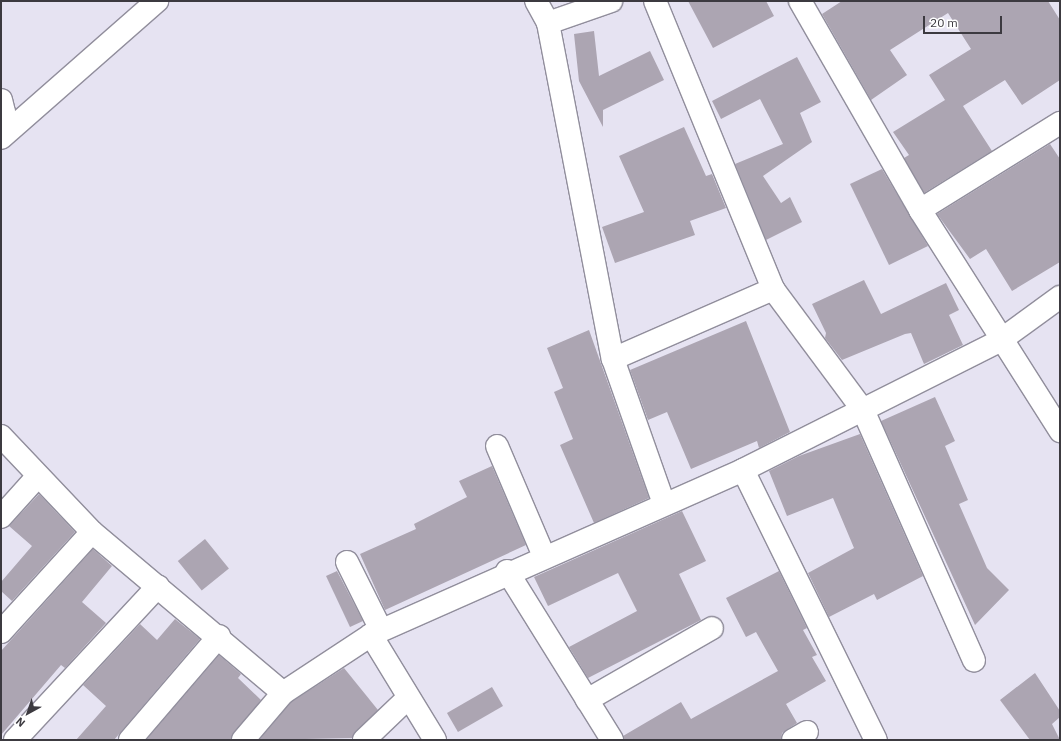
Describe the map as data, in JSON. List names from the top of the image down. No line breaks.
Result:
{"scale_bar":"20 m","north":"bottom left"}
